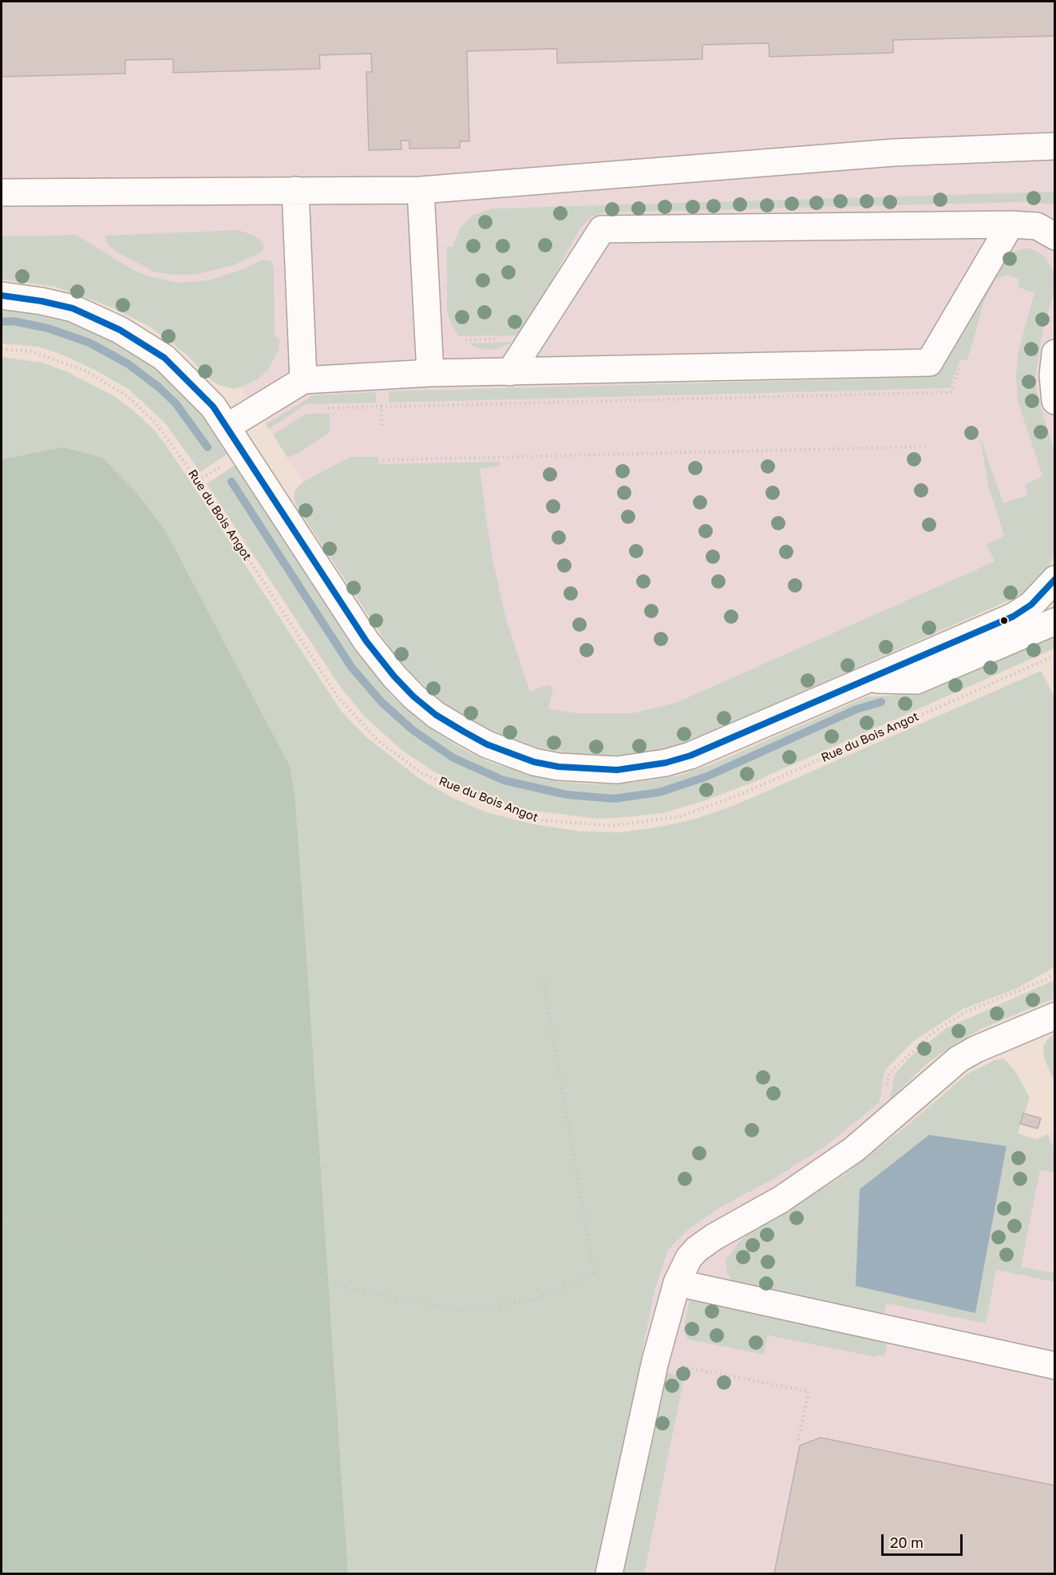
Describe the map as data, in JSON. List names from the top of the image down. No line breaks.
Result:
{"streets":{"path":["Rue du Bois Angot"]},"scale_bar":"20 m"}
